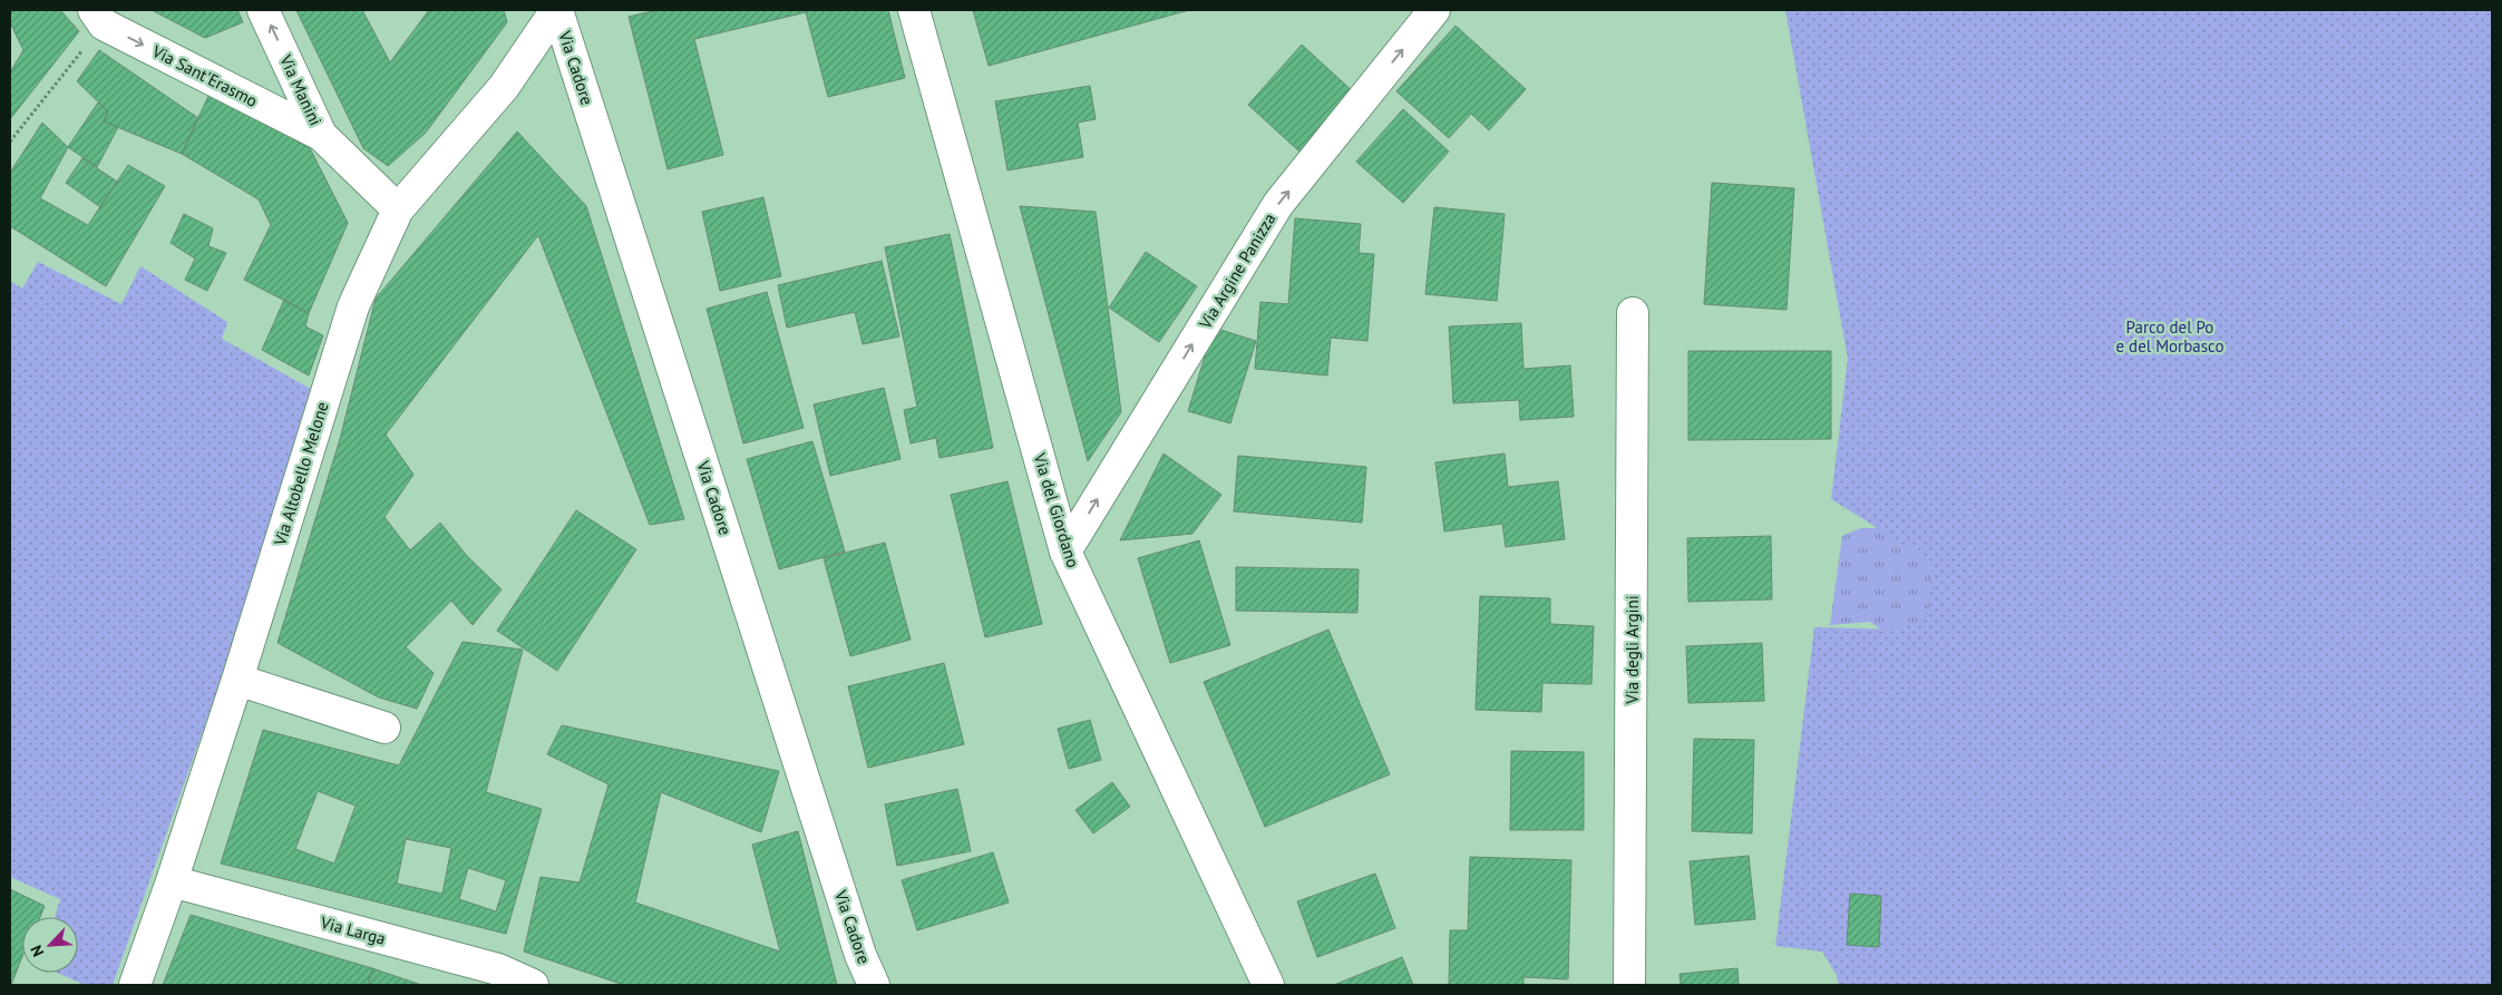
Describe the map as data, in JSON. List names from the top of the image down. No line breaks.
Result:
{"streets":{"street":["Via Cadore","Via Sant'Erasmo","Via Manini","Via Argine Panizza","Via Altobello Melone","Via del Giordano","Via degli Argini","Via Larga"]},"crossings":[["Via Cadore","Via Altobello Melone"],["Via Sant'Erasmo","Via Manini"],["Via Manini","Via Altobello Melone"],["Via Argine Panizza","Via del Giordano"],["Via Altobello Melone","Via Larga"]],"one_way":["Via Sant'Erasmo","Via Manini","Via Argine Panizza"],"parks":["Parco del Po e del Morbasco"],"north":"bottom left"}
